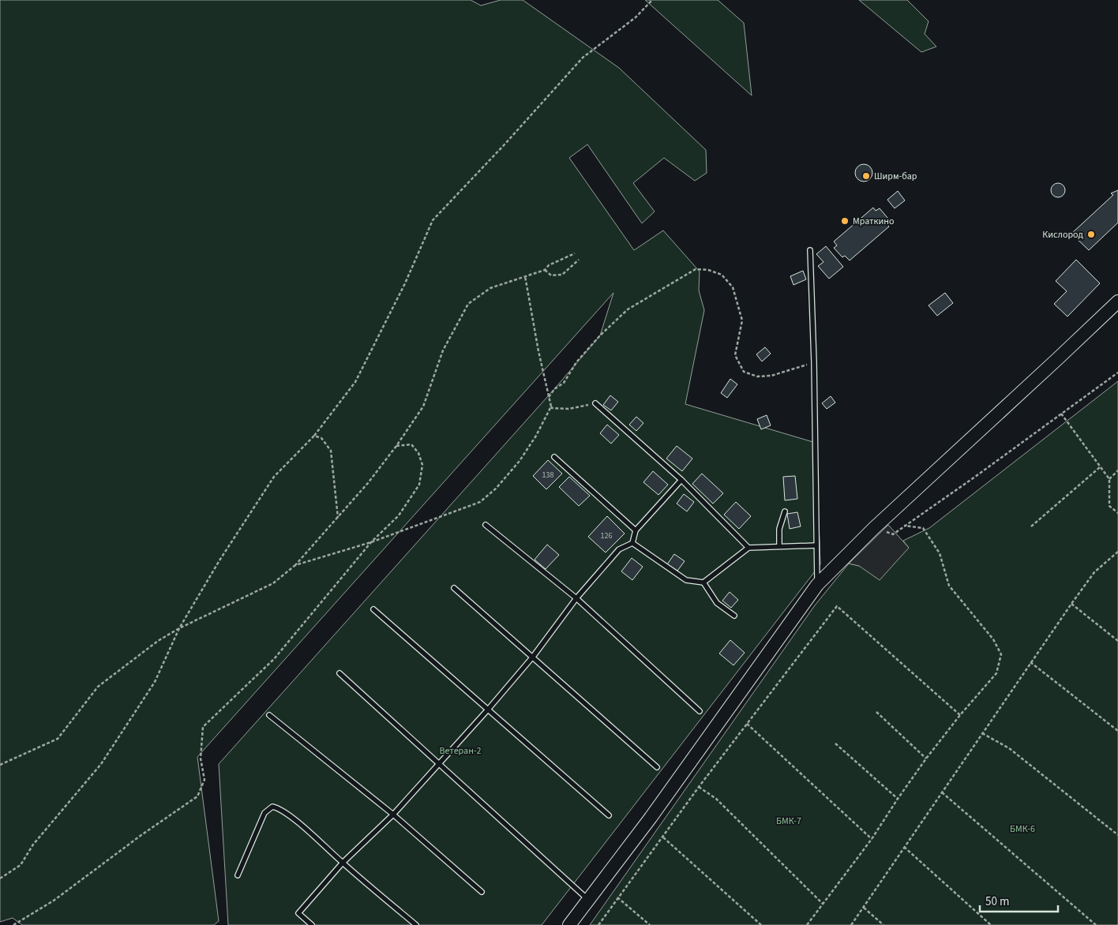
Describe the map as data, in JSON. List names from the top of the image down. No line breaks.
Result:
{"parks":["Ветеран-2","БМК-7","БМК-6"],"places":["Ширм-бар","Мраткино","Кислород"],"house_numbers":["138","126"],"scale_bar":"50 m"}
